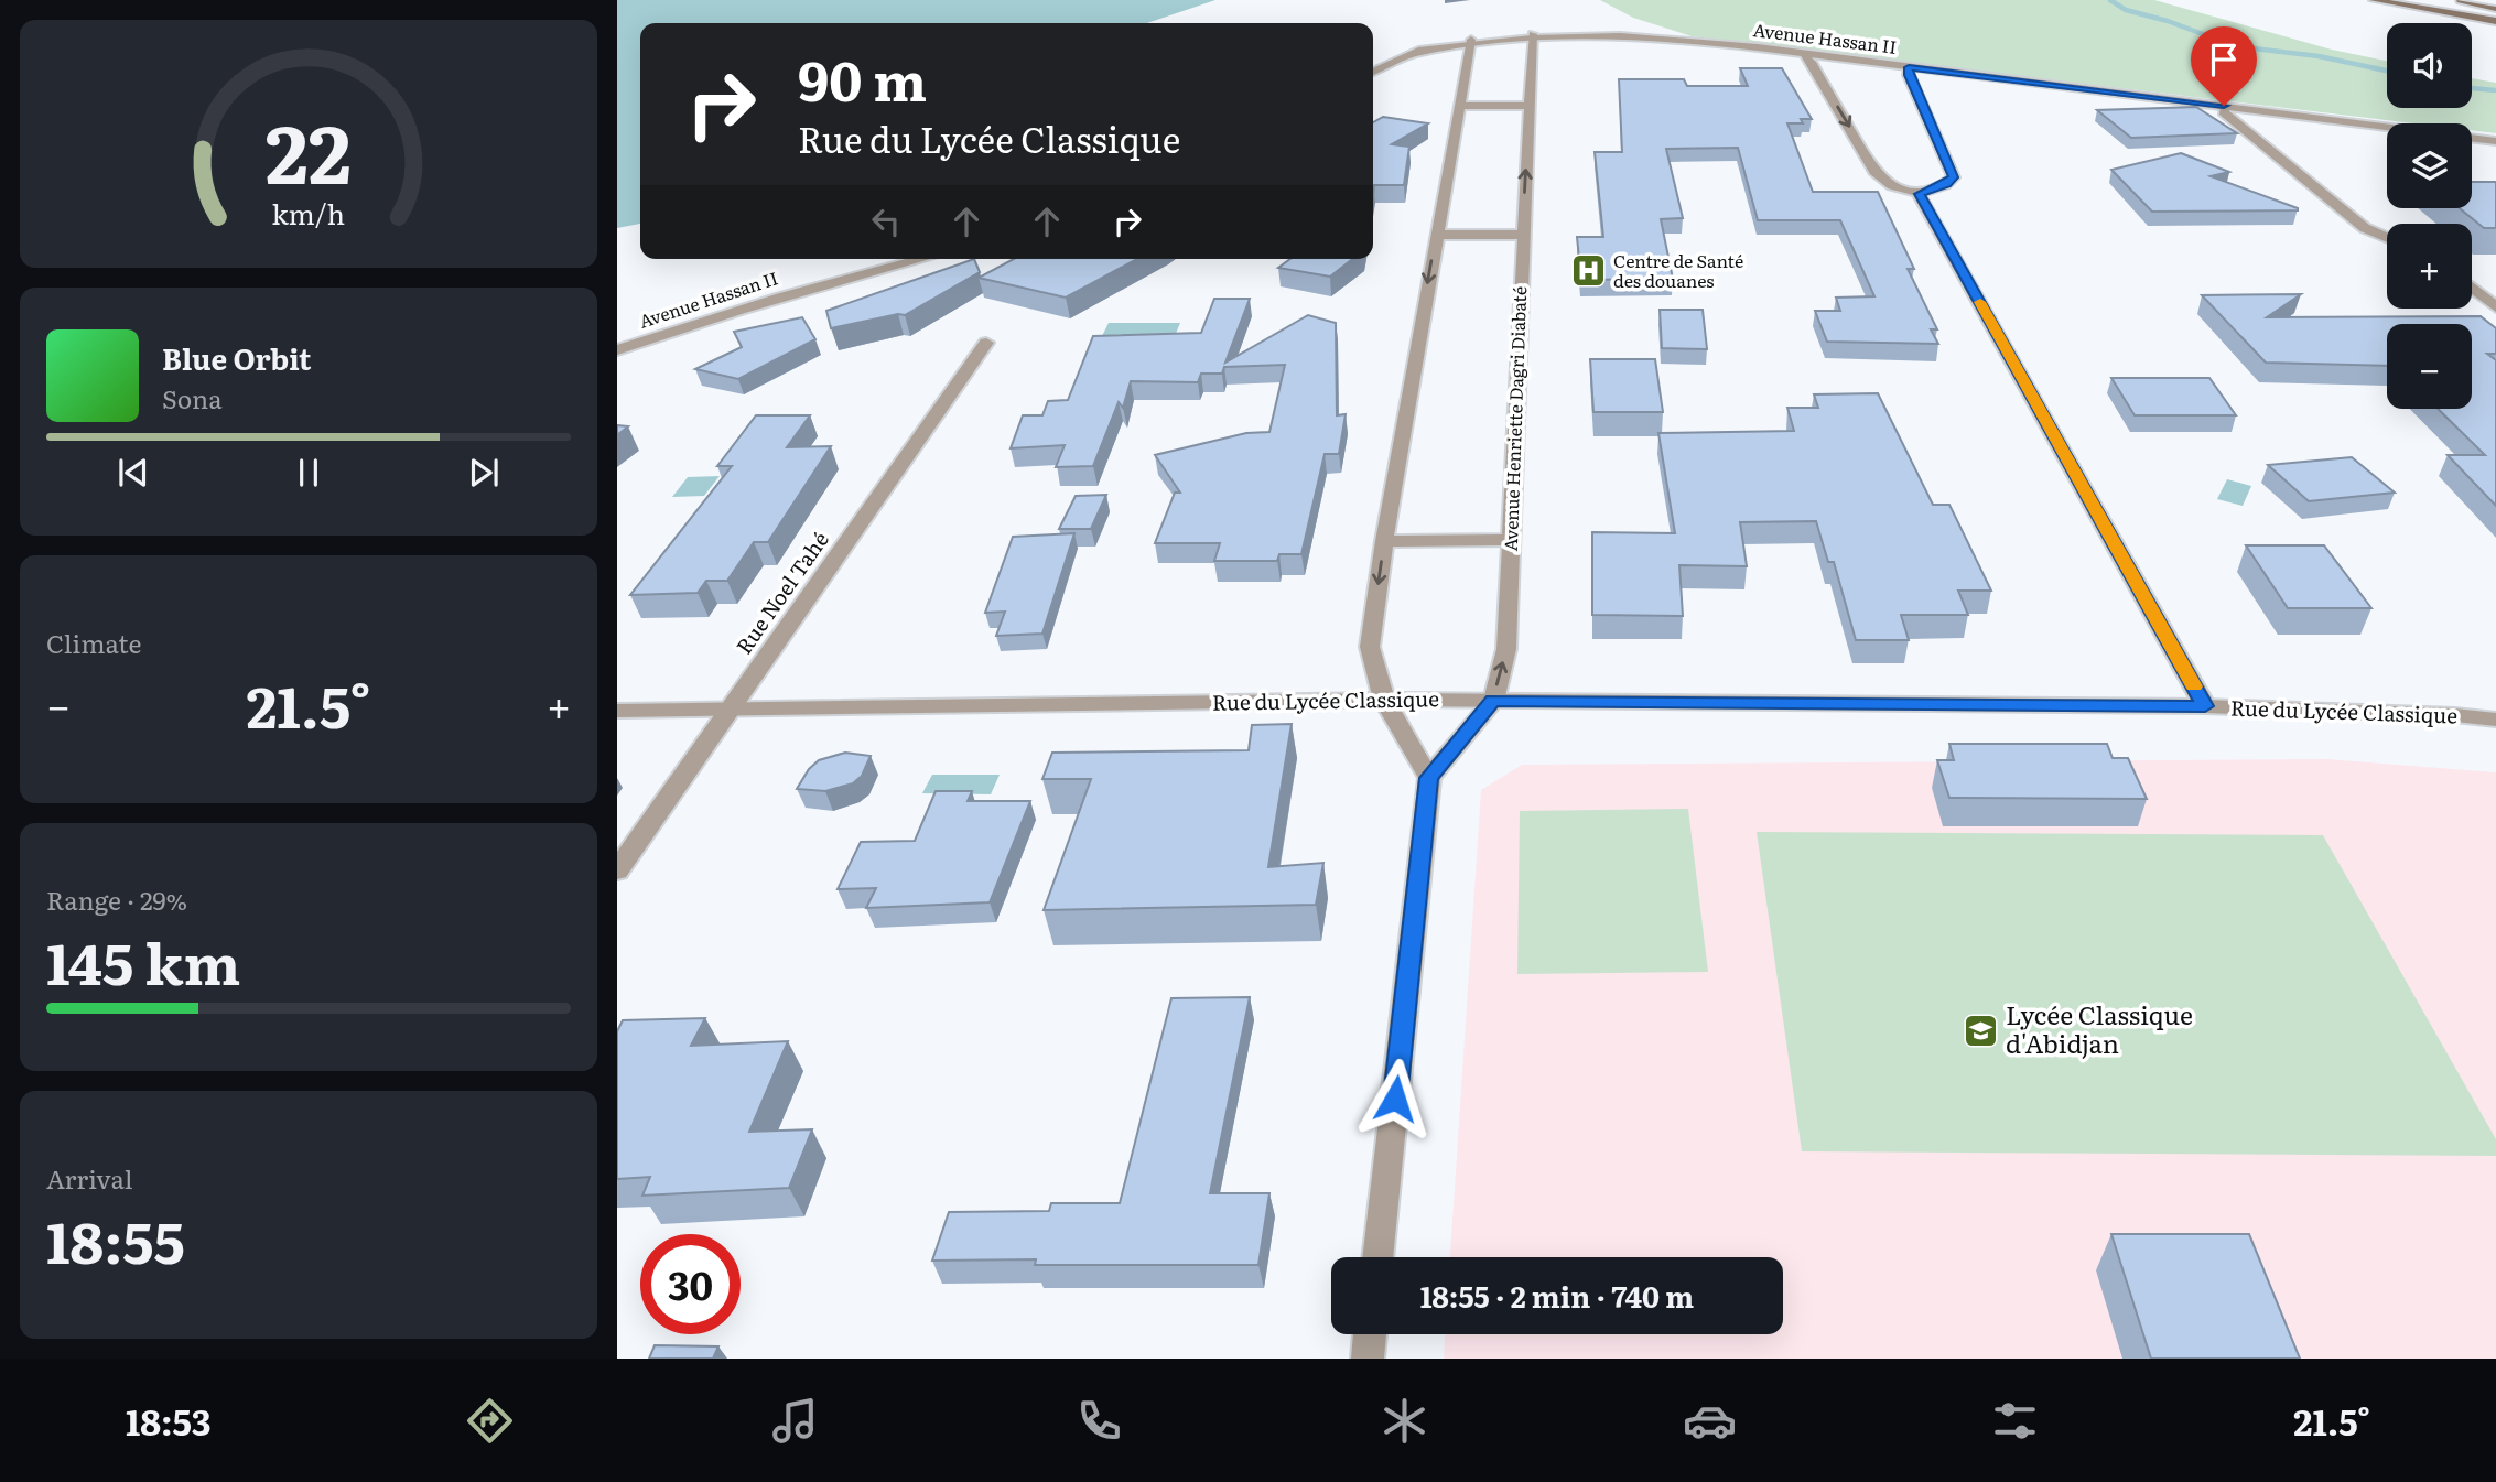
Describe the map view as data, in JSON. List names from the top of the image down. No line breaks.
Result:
{"streets":{"street":["Avenue Hassan II","Avenue Henriette Dagri Diabaté","Rue Noel Tahé","Rue du Lycée Classique"]},"crossings":[["Avenue Hassan II","Avenue Henriette Dagri Diabaté"],["Avenue Henriette Dagri Diabaté","Rue du Lycée Classique"],["Rue Noel Tahé","Rue du Lycée Classique"]],"places":{"hospital":["Centre de Santé des douanes"],"school or university":["Lycée Classique d'Abidjan"]},"page":{"map_buttons":["+","−"],"turn":["90 m","Rue du Lycée Classique"],"song":["Blue Orbit","Sona"],"tile":["Climate",["Range · 29%","145 km"],["Arrival","18:55"]],"heat":["−","21.5°","+"],"limit":"30","trip":"18:55 · 2 min · 740 m","tabs":["18:53","21.5°"],"gauge":["22","km/h"]}}
